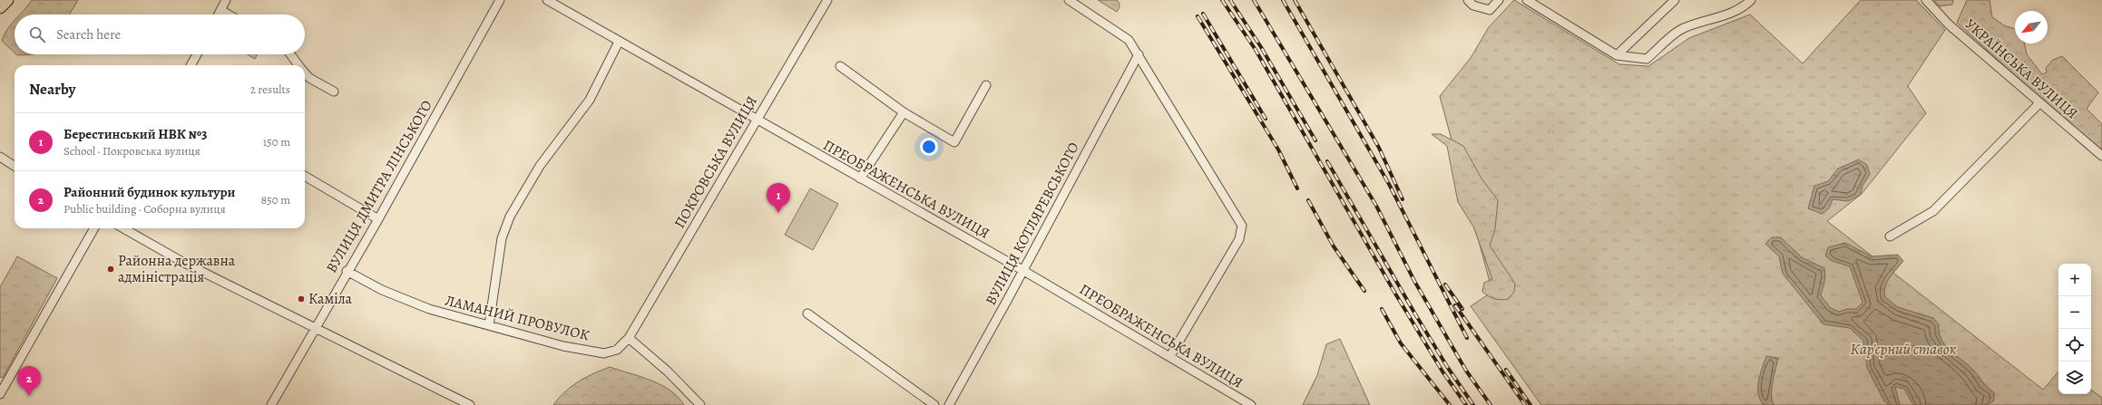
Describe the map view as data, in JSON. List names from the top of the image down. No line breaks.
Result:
{"streets":{"street":["УКРАЇНСЬКА ВУЛИЦЯ","ПОКРОВСЬКА ВУЛИЦЯ","ВУЛИЦЯ ДМИТРА ЛІНСЬКОГО","ПРЕОБРАЖЕНСЬКА ВУЛИЦЯ","ВУЛИЦЯ КОТЛЯРЕВСЬКОГО","ЛАМАНИЙ ПРОВУЛОК"]},"crossings":[["ПОКРОВСЬКА ВУЛИЦЯ","ПРЕОБРАЖЕНСЬКА ВУЛИЦЯ"],["ПОКРОВСЬКА ВУЛИЦЯ","ЛАМАНИЙ ПРОВУЛОК"],["ВУЛИЦЯ ДМИТРА ЛІНСЬКОГО","ЛАМАНИЙ ПРОВУЛОК"],["ПРЕОБРАЖЕНСЬКА ВУЛИЦЯ","ВУЛИЦЯ КОТЛЯРЕВСЬКОГО"]],"water":["Кар'єрний ставок"],"places":["Районна державна адміністрація","Каміла"],"north":"bottom left","page":{"search":"Search here","heading":["Nearby","2 results"],"list":[{"mark":"1","name":"Берестинський НВК №3","note":"School · Покровська вулиця","value":"150 m"},{"mark":"2","name":"Районний будинок культури","note":"Public building · Соборна вулиця","value":"850 m"}],"pins":["1","2"],"map_buttons":["+","−"]}}
